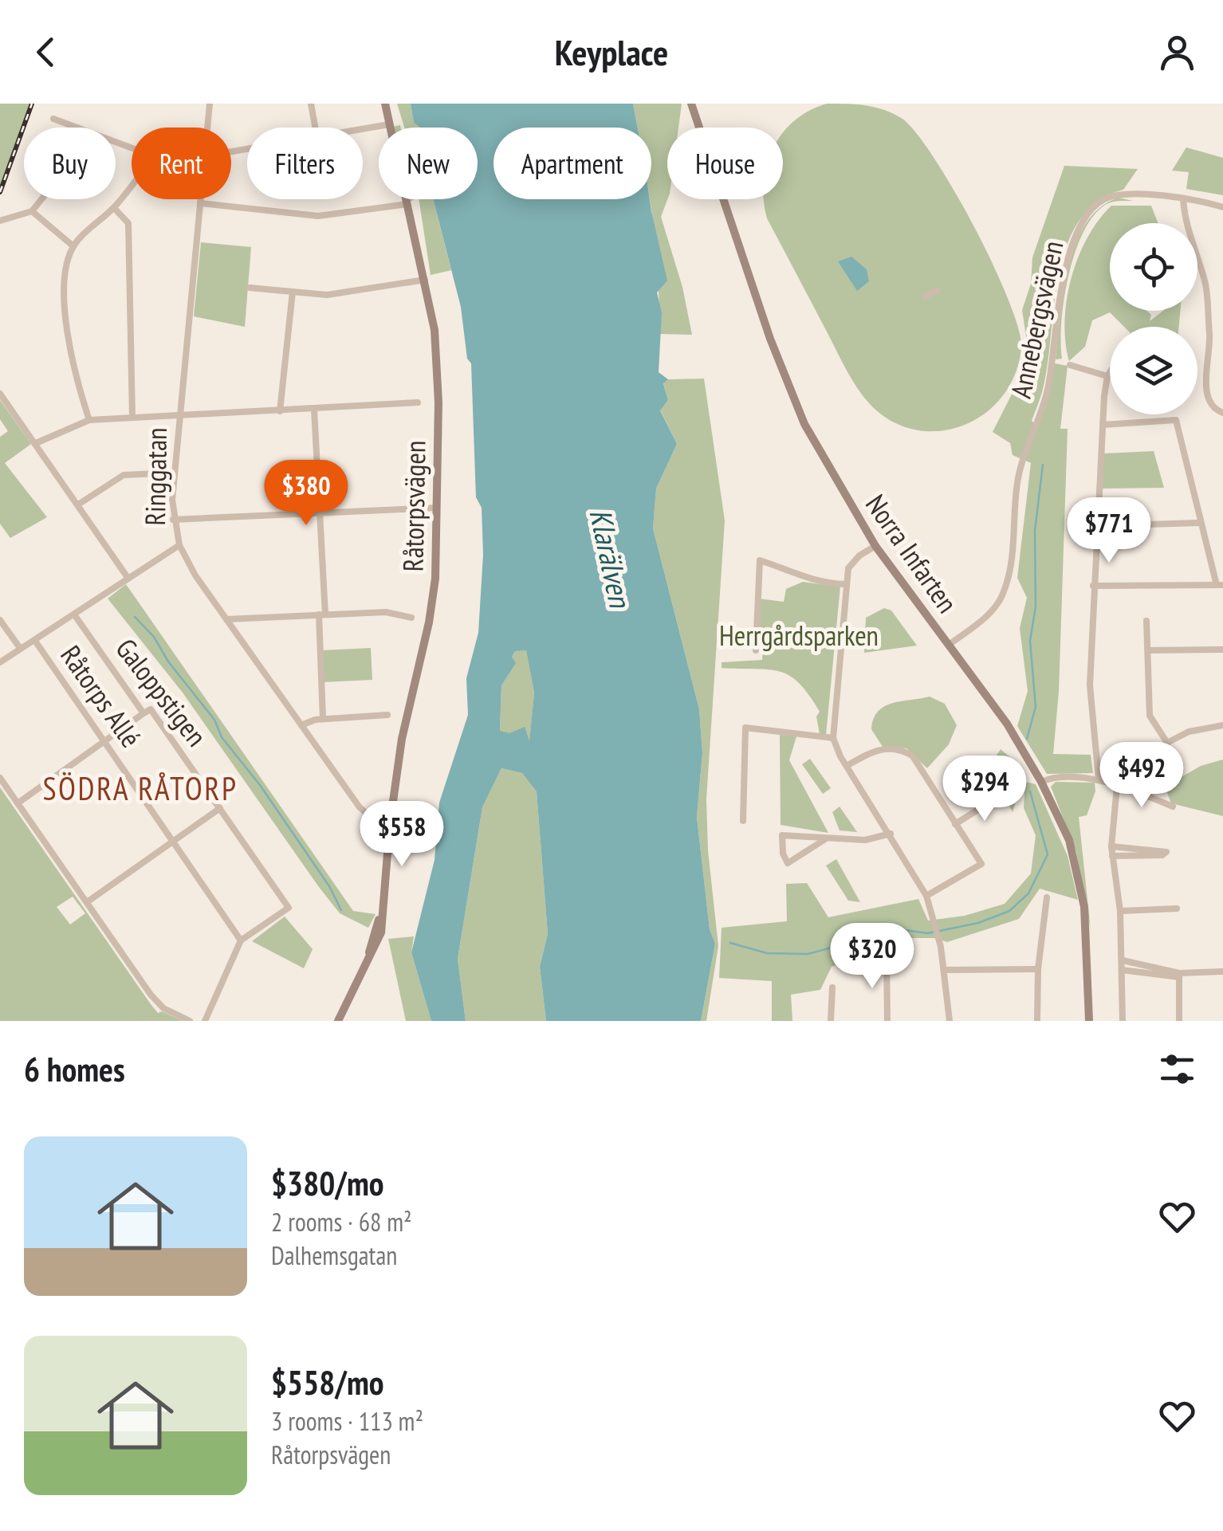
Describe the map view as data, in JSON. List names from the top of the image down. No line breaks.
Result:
{"streets":{"street":["Annebergsvägen","Ringgatan","Råtorpsvägen","Norra Infarten","Galoppstigen","Råtorps Allé"]},"crossings":[["Annebergsvägen","Norra Infarten"],["Ringgatan","Råtorpsvägen"],["Galoppstigen","Råtorps Allé"]],"districts":["SÖDRA RÅTORP"],"water":["Klarälven"],"parks":["Herrgårdsparken"],"page":{"header":"Keyplace","chip":["Buy","Rent","Filters","New","Apartment","House"],"price":["$380","$771","$492","$294","$558","$320"],"heading":"6 homes","list":[{"name":"$380/mo","note":"2 rooms · 68 m² · Dalhemsgatan"},{"name":"$558/mo","note":"3 rooms · 113 m² · Råtorpsvägen"}]}}
